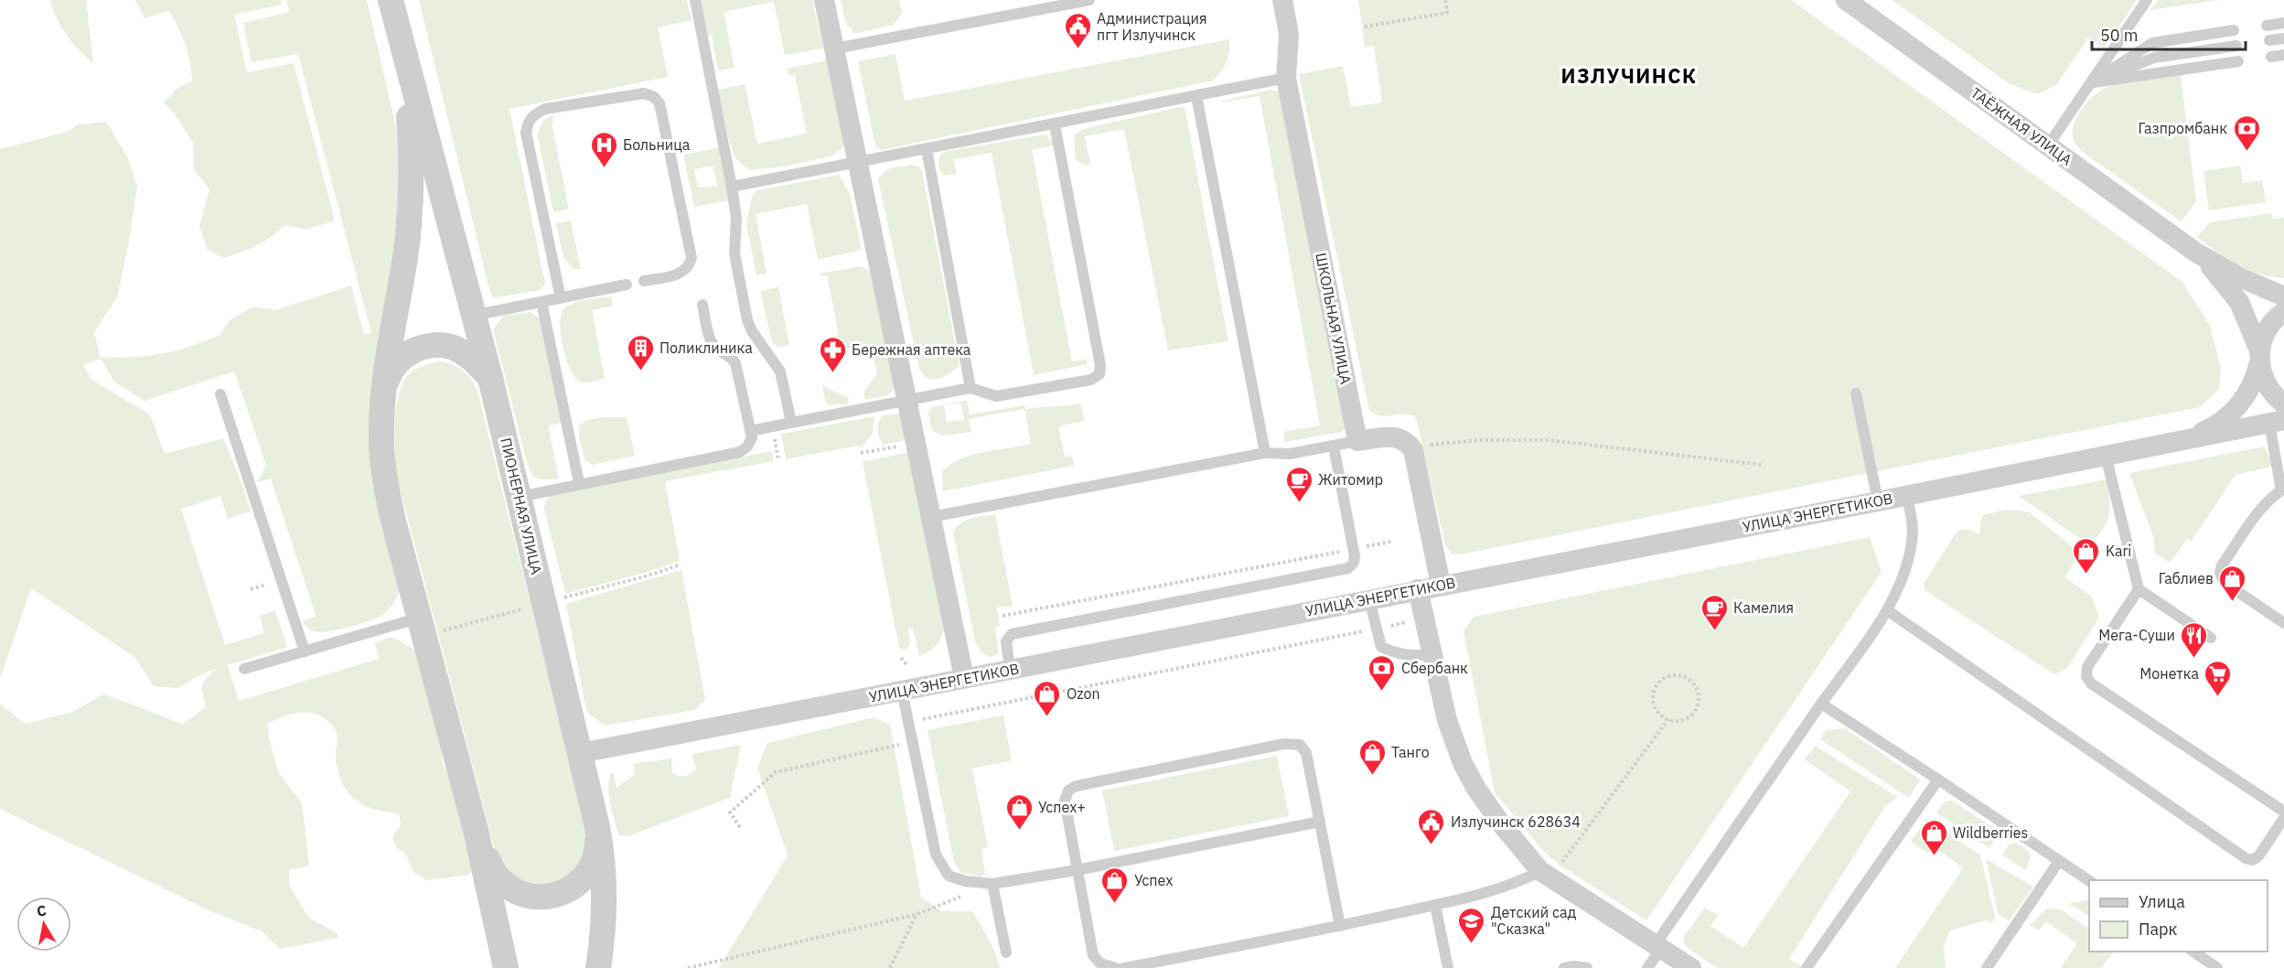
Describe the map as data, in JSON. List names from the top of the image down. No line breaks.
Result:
{"streets":{"street":["ТАЁЖНАЯ УЛИЦА","ШКОЛЬНАЯ УЛИЦА","ПИОНЕРНАЯ УЛИЦА","УЛИЦА ЭНЕРГЕТИКОВ"]},"crossings":[["ПИОНЕРНАЯ УЛИЦА","УЛИЦА ЭНЕРГЕТИКОВ"]],"districts":["ИЗЛУЧИНСК"],"places":{"public building":["Администрация пгт Излучинск","Излучинск 628634"],"bank":["Газпромбанк","Сбербанк"],"hospital":["Больница"],"building":["Поликлиника"],"pharmacy":["Бережная аптека"],"cafe":["Житомир","Камелия"],"shop":["Kari","Габлиев","Ozon","Танго","Успех+","Wildberries","Успех"],"restaurant":["Мега-Суши"],"supermarket":["Монетка"],"school or university":["Детский сад \"Сказка\""]},"legend":["Улица","Парк"],"scale_bar":"50 m","north":"top"}
